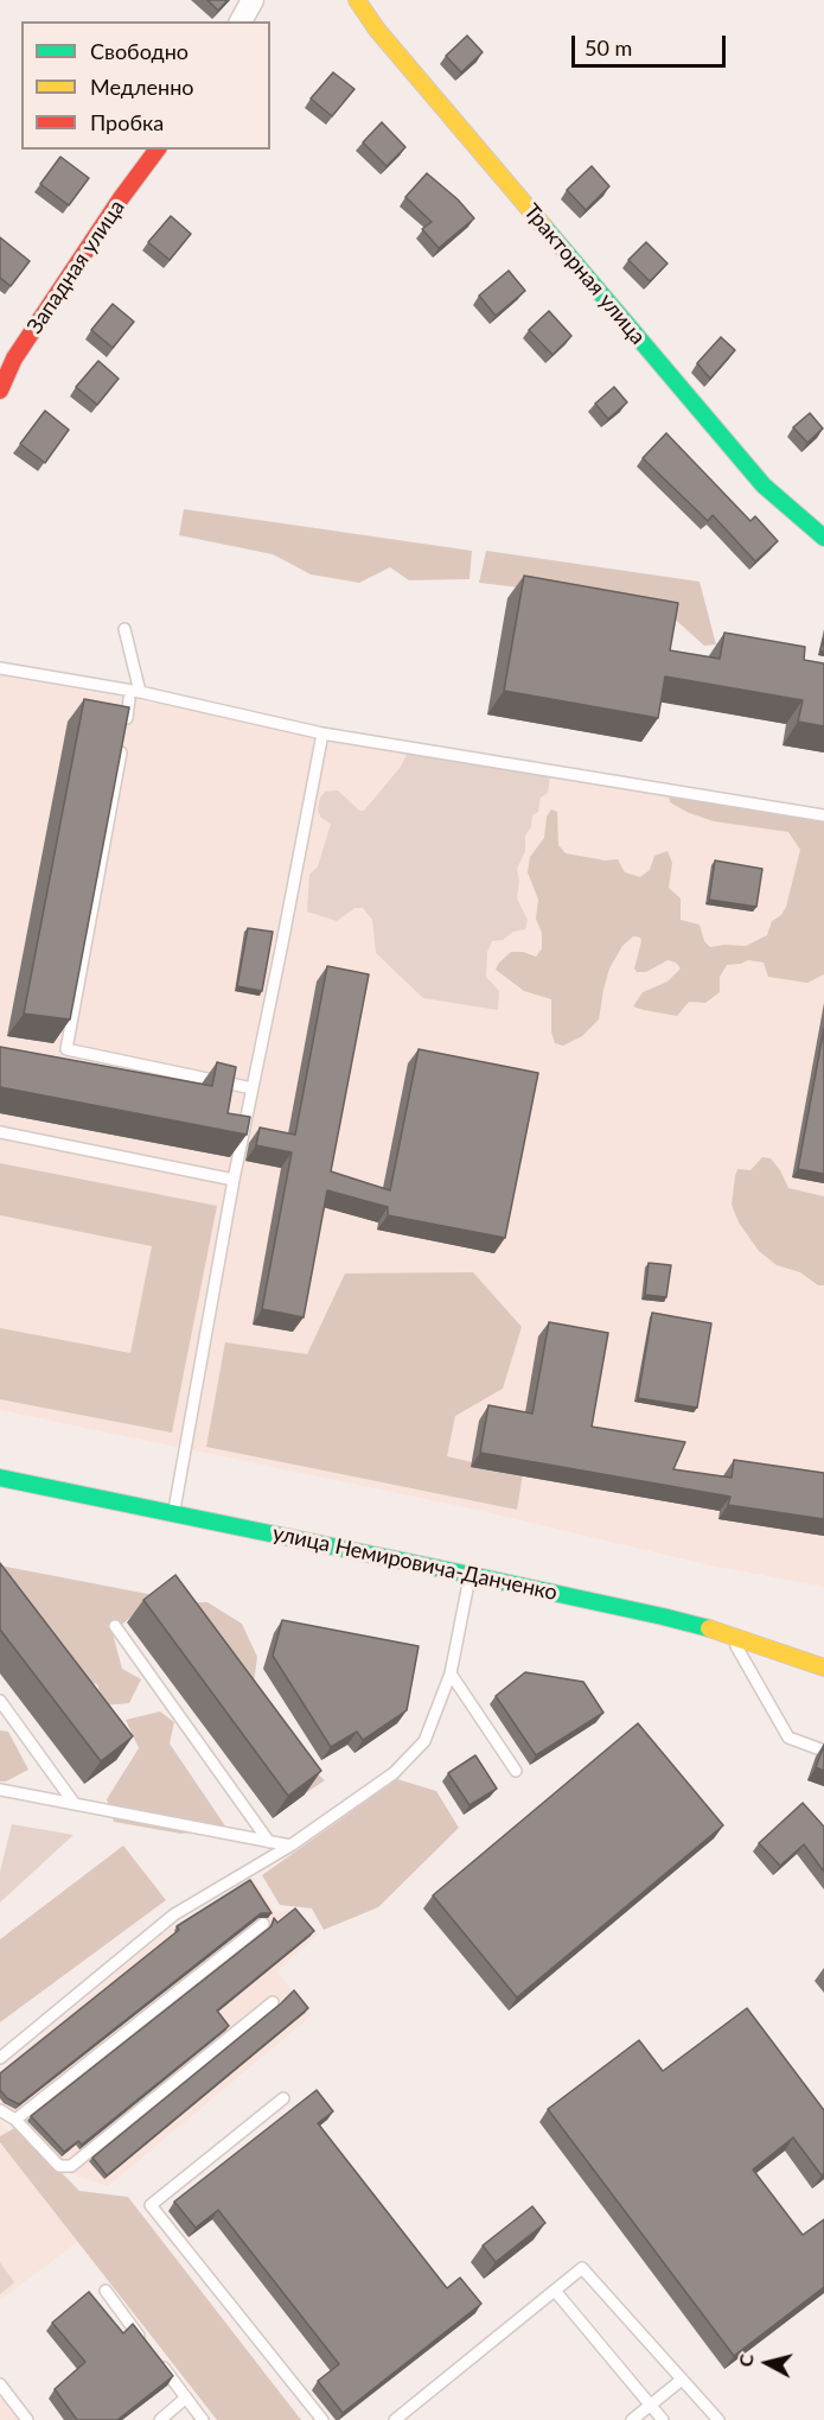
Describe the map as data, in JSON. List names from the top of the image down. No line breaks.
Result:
{"streets":{"street":["Западная улица","Тракторная улица","улица Немировича-Данченко"]},"legend":["Свободно","Медленно","Пробка"],"scale_bar":"50 m","north":"left"}
